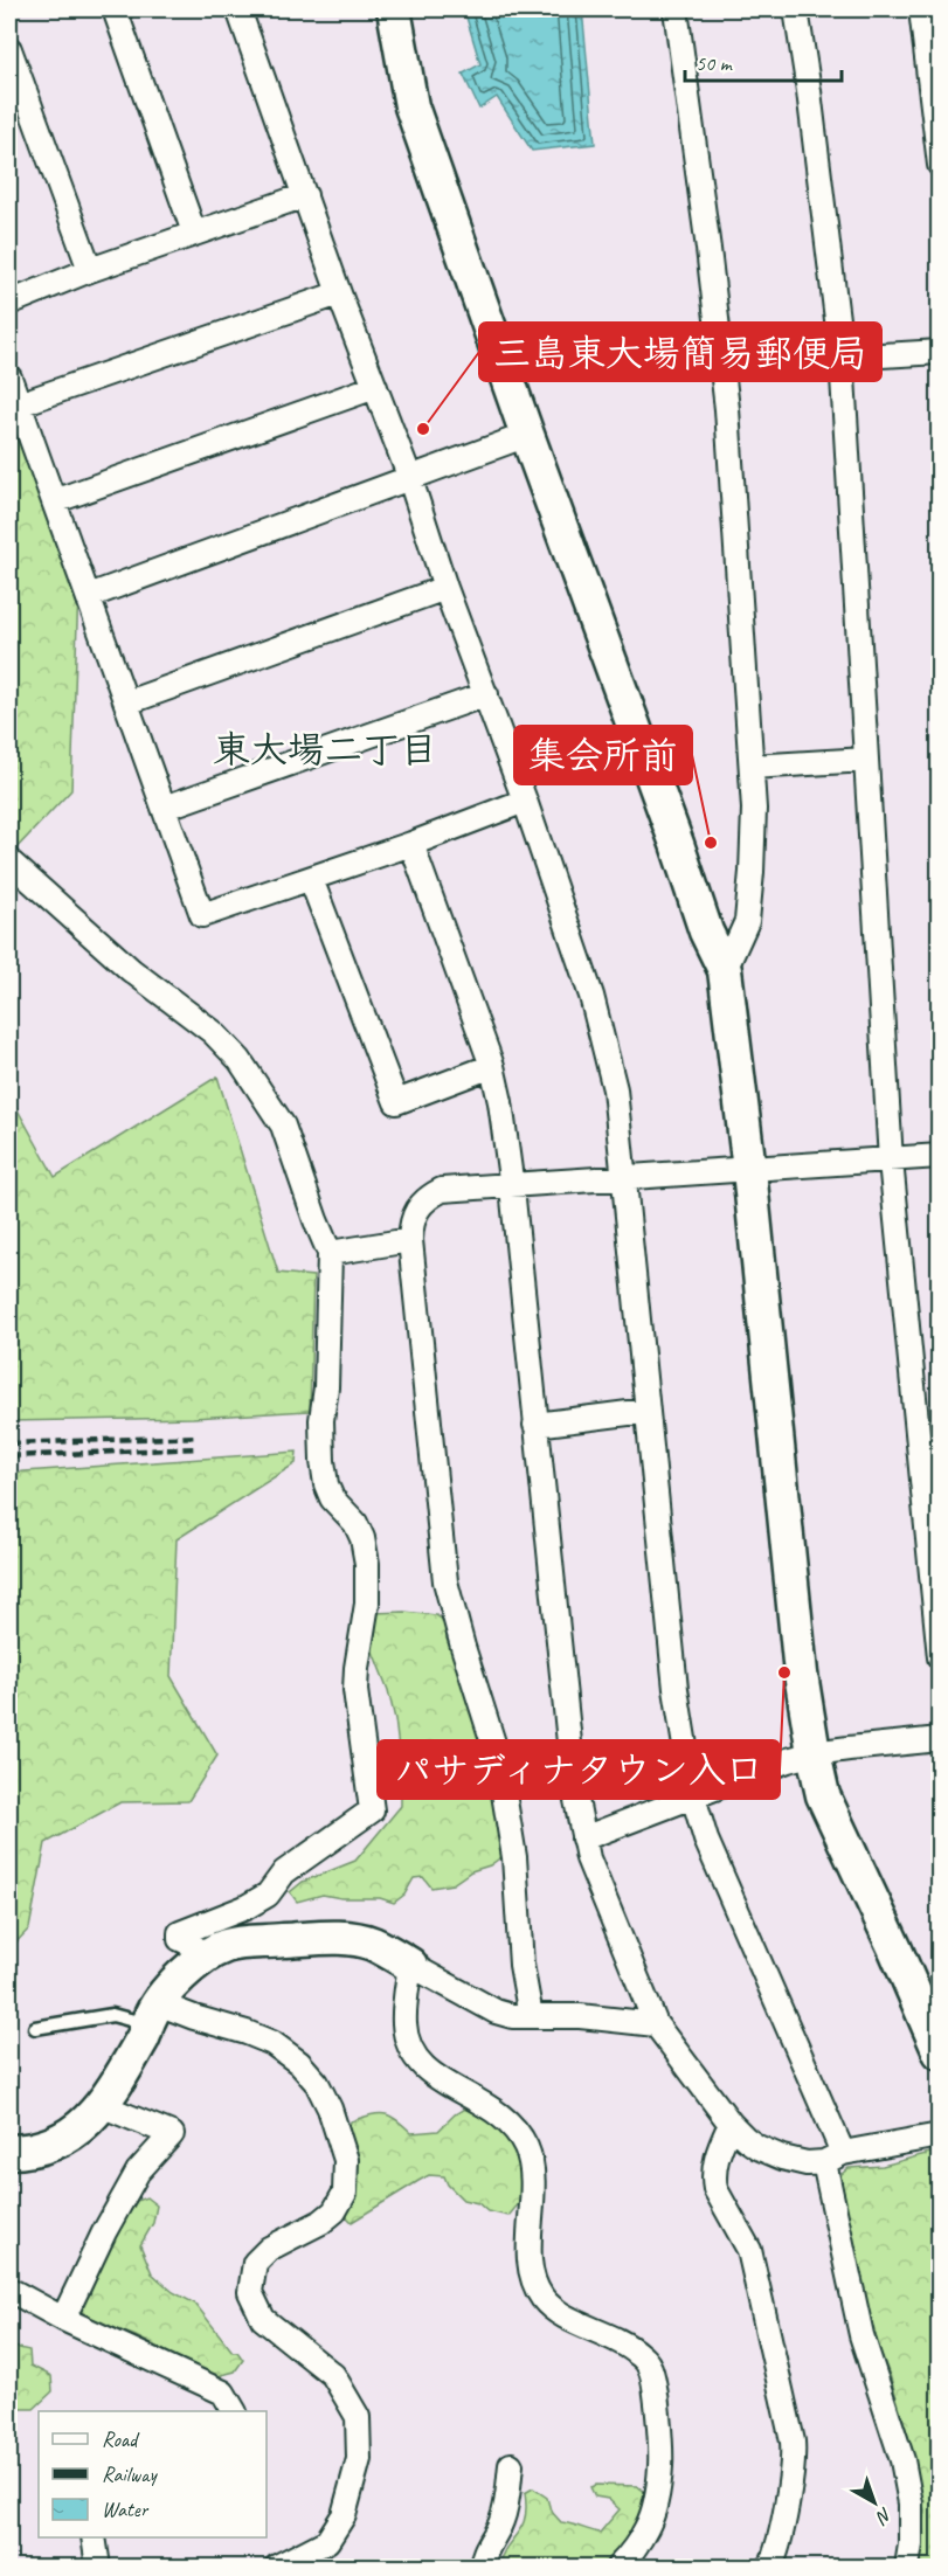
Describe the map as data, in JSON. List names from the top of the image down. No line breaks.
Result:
{"districts":["東大場二丁目"],"places":["三島東大場簡易郵便局","集会所前","パサディナタウン入口"],"legend":["Road","Railway","Water"],"scale_bar":"50 m","north":"bottom right"}
